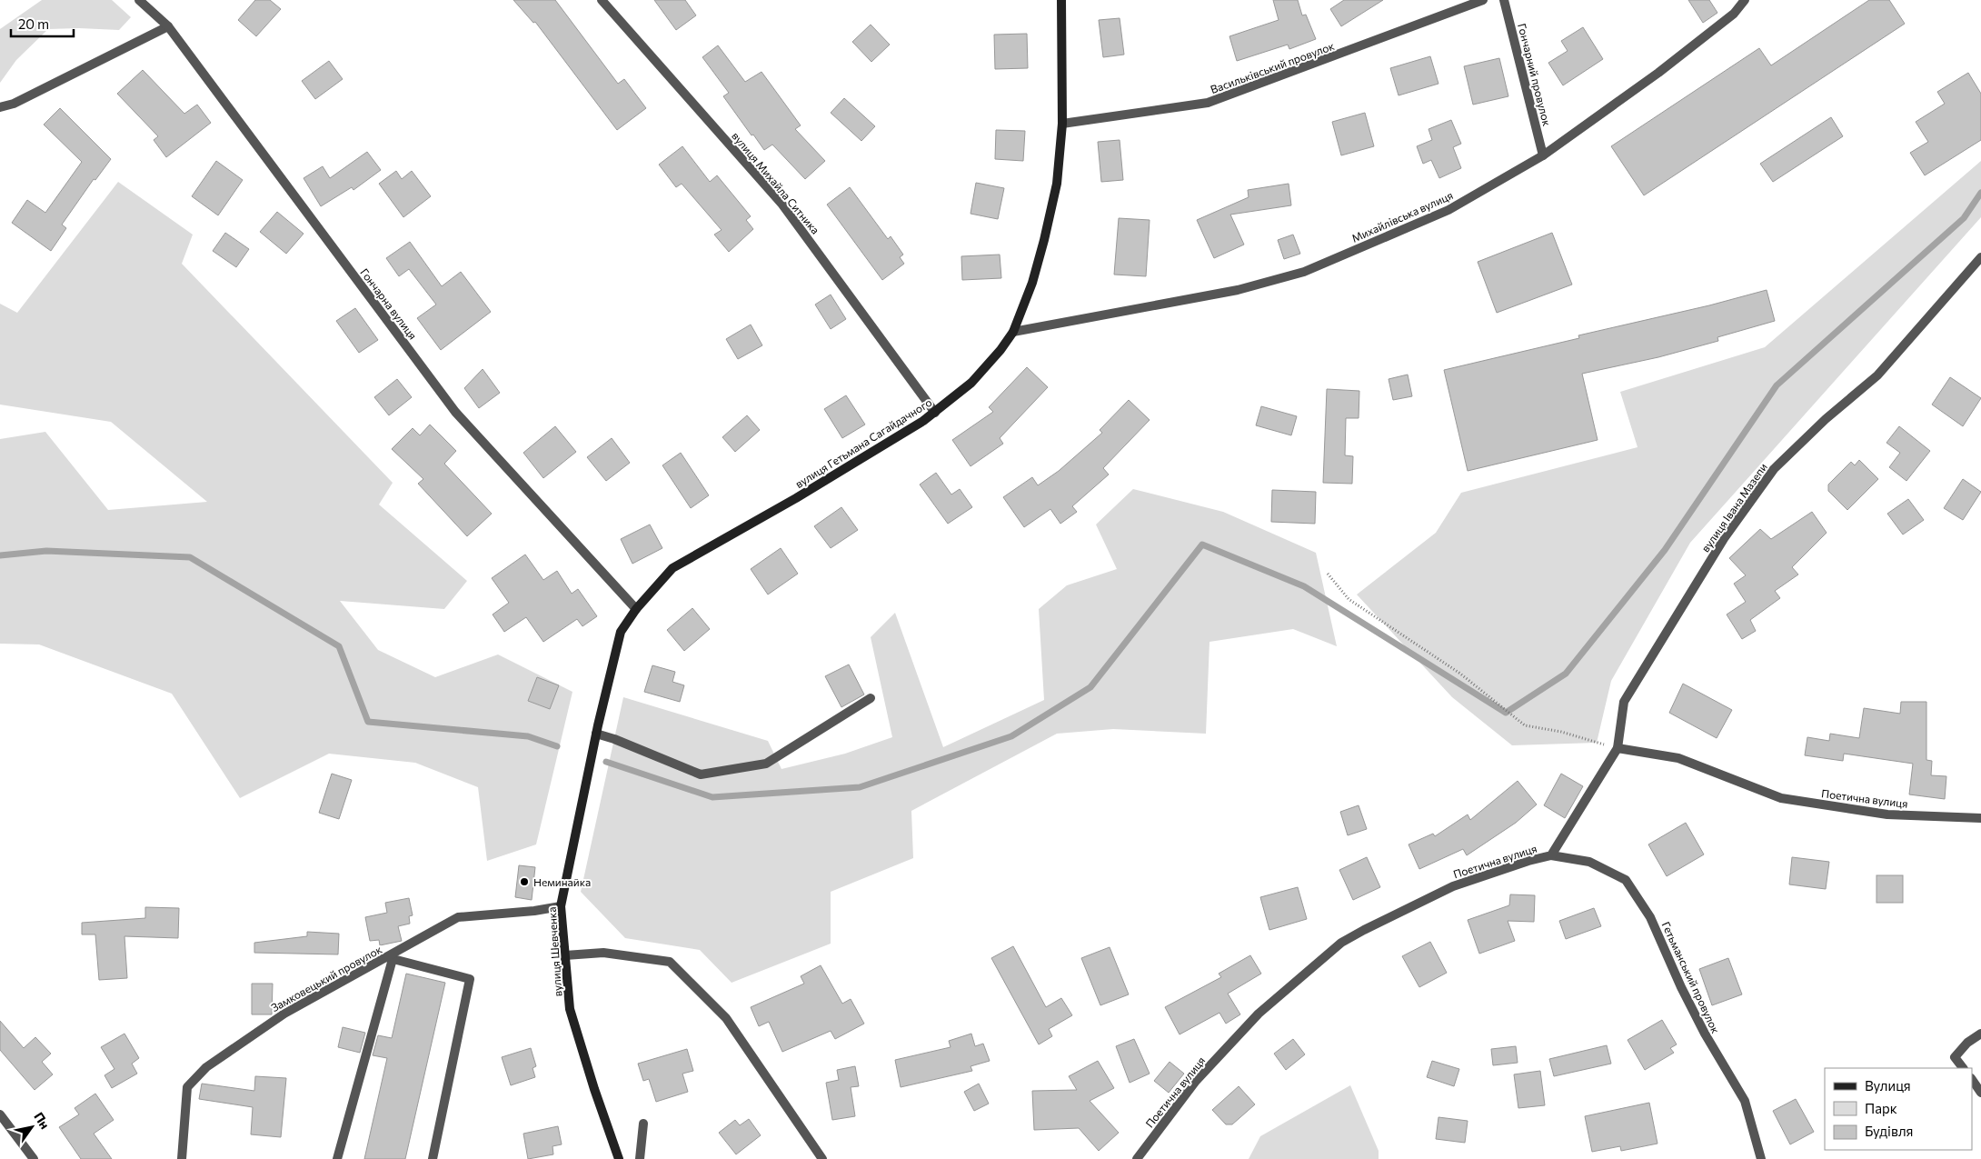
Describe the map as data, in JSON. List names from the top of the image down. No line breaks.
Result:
{"streets":{"main road":["вулиця Гетьмана Сагайдачного","вулиця Шевченка"],"street":["Васильківський провулок","Гончарний провулок","вулиця Михайла Ситника","Михайлівська вулиця","Гончарна вулиця","вулиця Івана Мазепи","Поетична вулиця","Гетьманський провулок","Замковецький провулок"]},"crossings":[["Васильківський провулок","вулиця Гетьмана Сагайдачного"],["Гончарний провулок","Михайлівська вулиця"],["вулиця Михайла Ситника","вулиця Гетьмана Сагайдачного"],["Михайлівська вулиця","вулиця Гетьмана Сагайдачного"],["Гончарна вулиця","вулиця Гетьмана Сагайдачного"],["Гончарна вулиця","вулиця Шевченка"],["вулиця Гетьмана Сагайдачного","вулиця Шевченка"],["вулиця Івана Мазепи","Поетична вулиця"],["Поетична вулиця","Гетьманський провулок"],["вулиця Шевченка","Замковецький провулок"]],"places":["Неминайка"],"legend":["Вулиця","Парк","Будівля"],"scale_bar":"20 m","north":"top right"}
